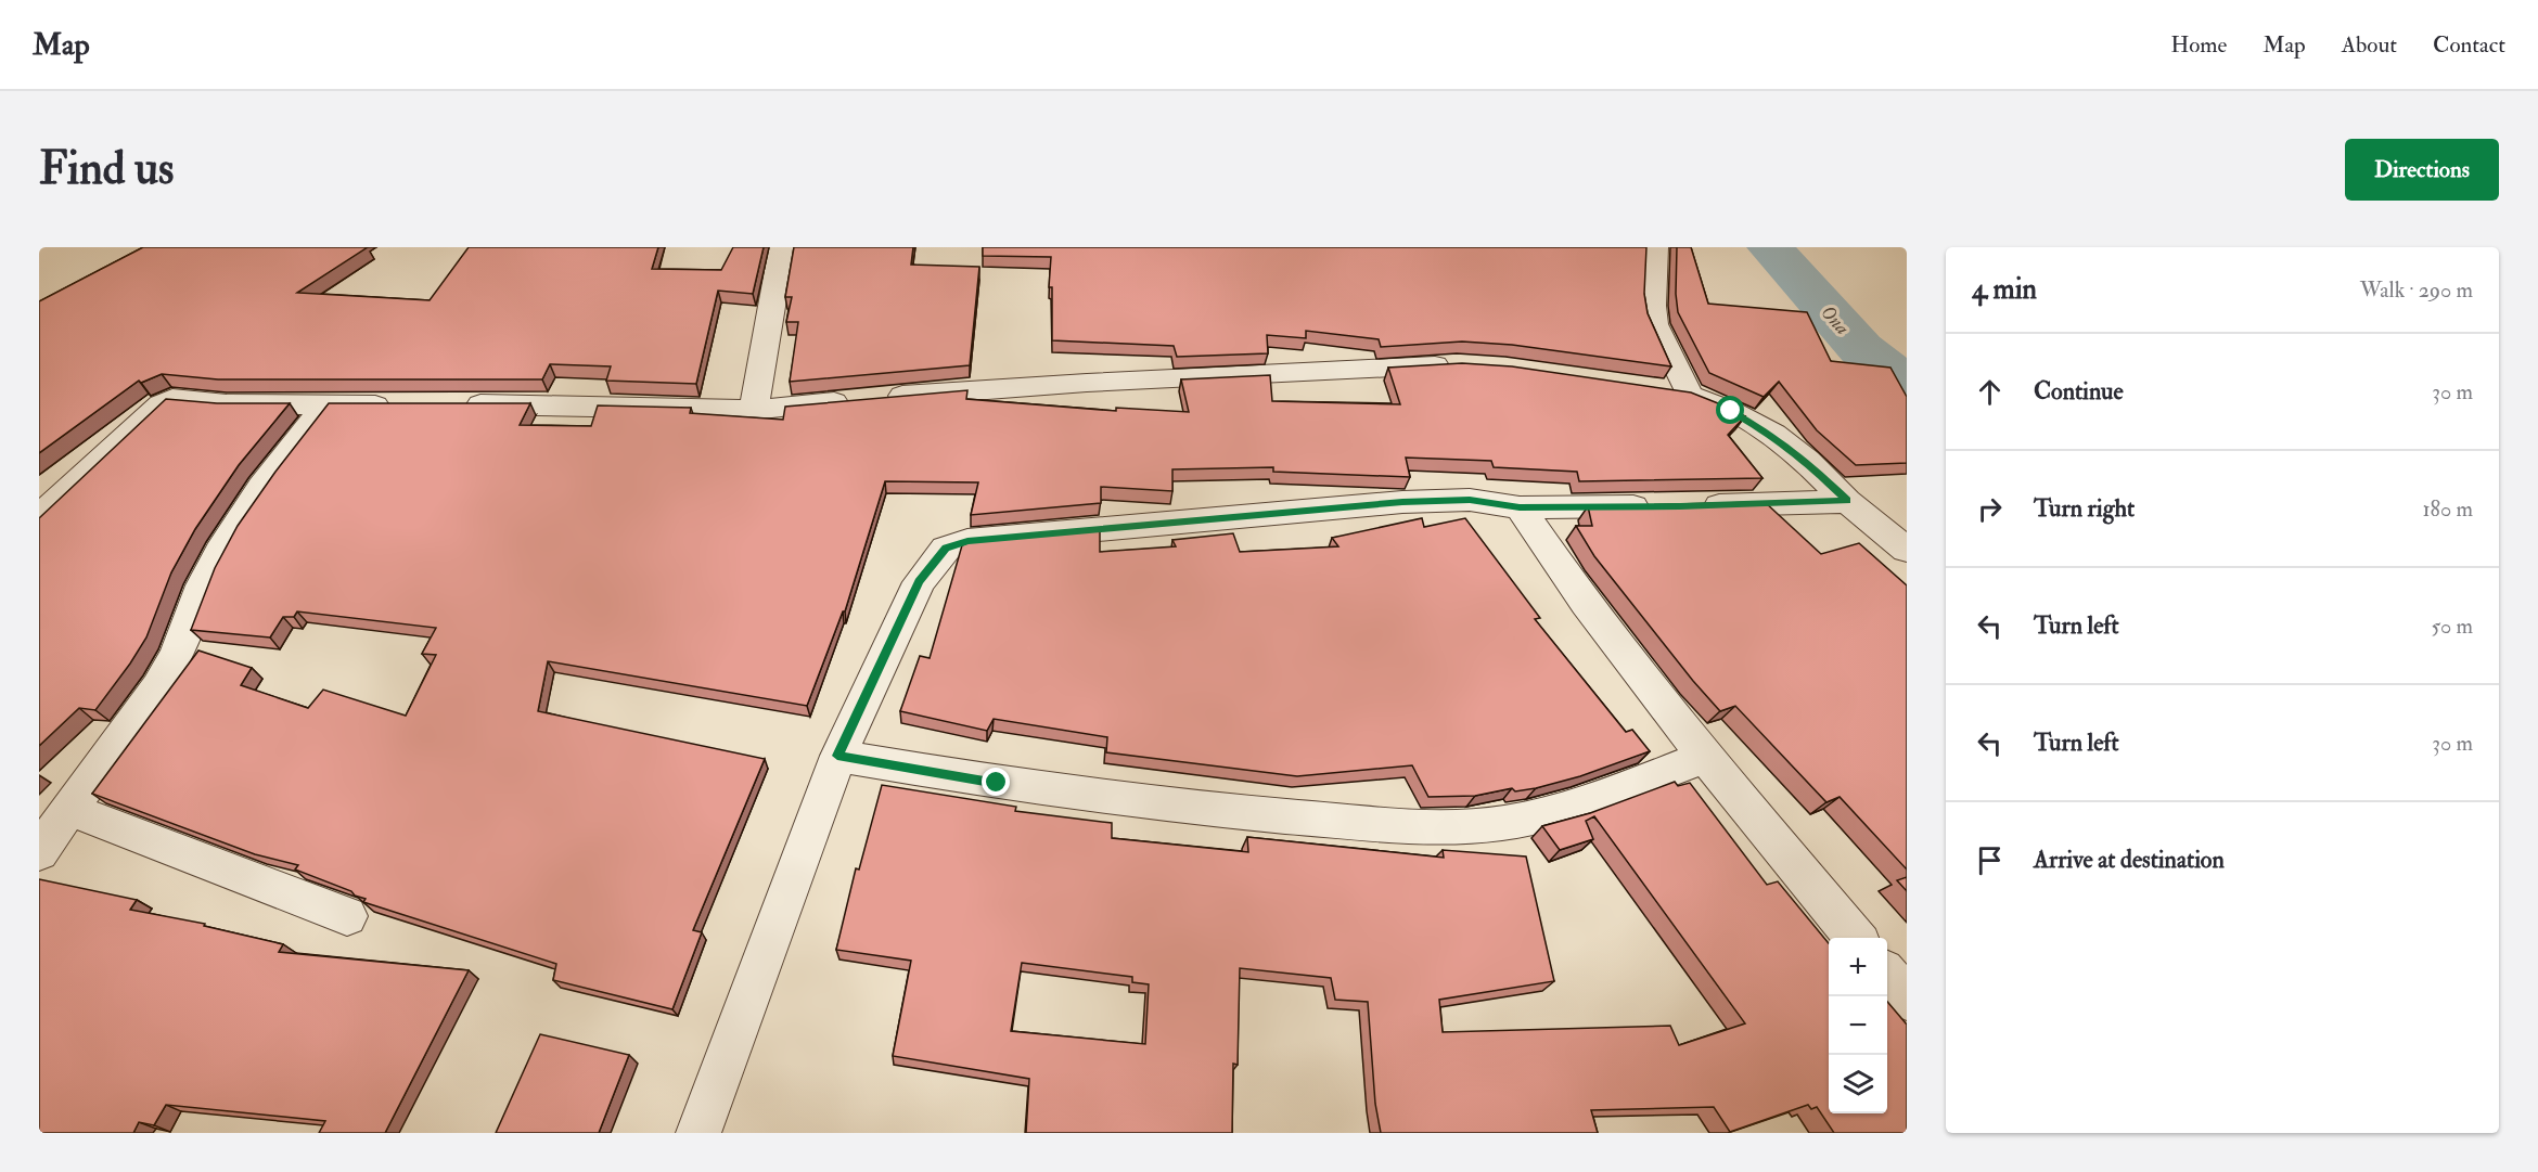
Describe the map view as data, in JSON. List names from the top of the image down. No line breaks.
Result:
{"water":["Ona"],"page":{"header":"Map","nav":["Home","Map","About","Contact"],"buttons":"Directions","title":"Find us","heading":["4 min","Walk · 290 m"],"list":[["Continue","30 m"],["Turn right","180 m"],["Turn left","50 m"],["Turn left","30 m"],"Arrive at destination"],"map_buttons":["+","−"]}}
